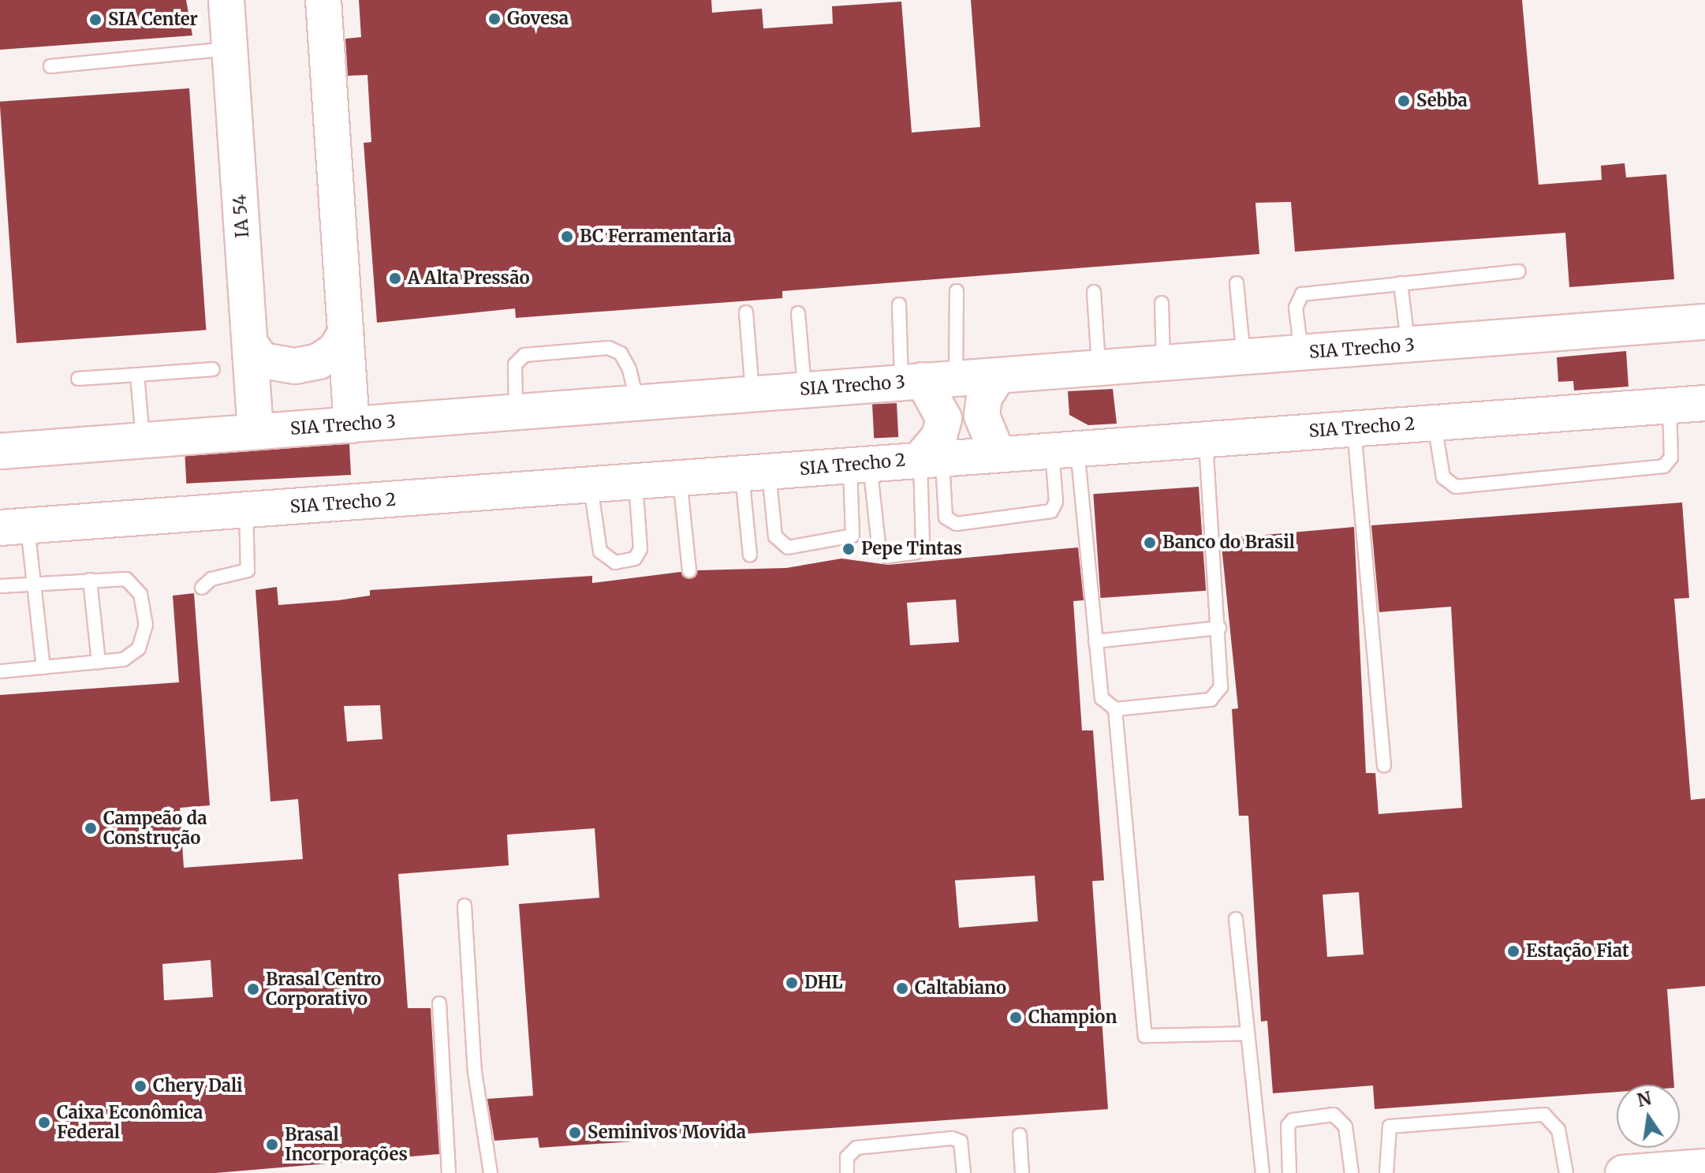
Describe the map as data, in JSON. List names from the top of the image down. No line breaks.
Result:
{"streets":{"main road":["IA 54","SIA Trecho 3","SIA Trecho 2"]},"crossings":[["IA 54","SIA Trecho 3"]],"places":["Govesa","SIA Center","Sebba","BC Ferramentaria","A Alta Pressão","Banco do Brasil","Pepe Tintas","Campeão da Construção","Estação Fiat","DHL","Caltabiano","Brasal Centro Corporativo","Champion","Chery Dali","Caixa Econômica Federal","Seminivos Movida","Brasal Incorporações"],"north":"top"}
